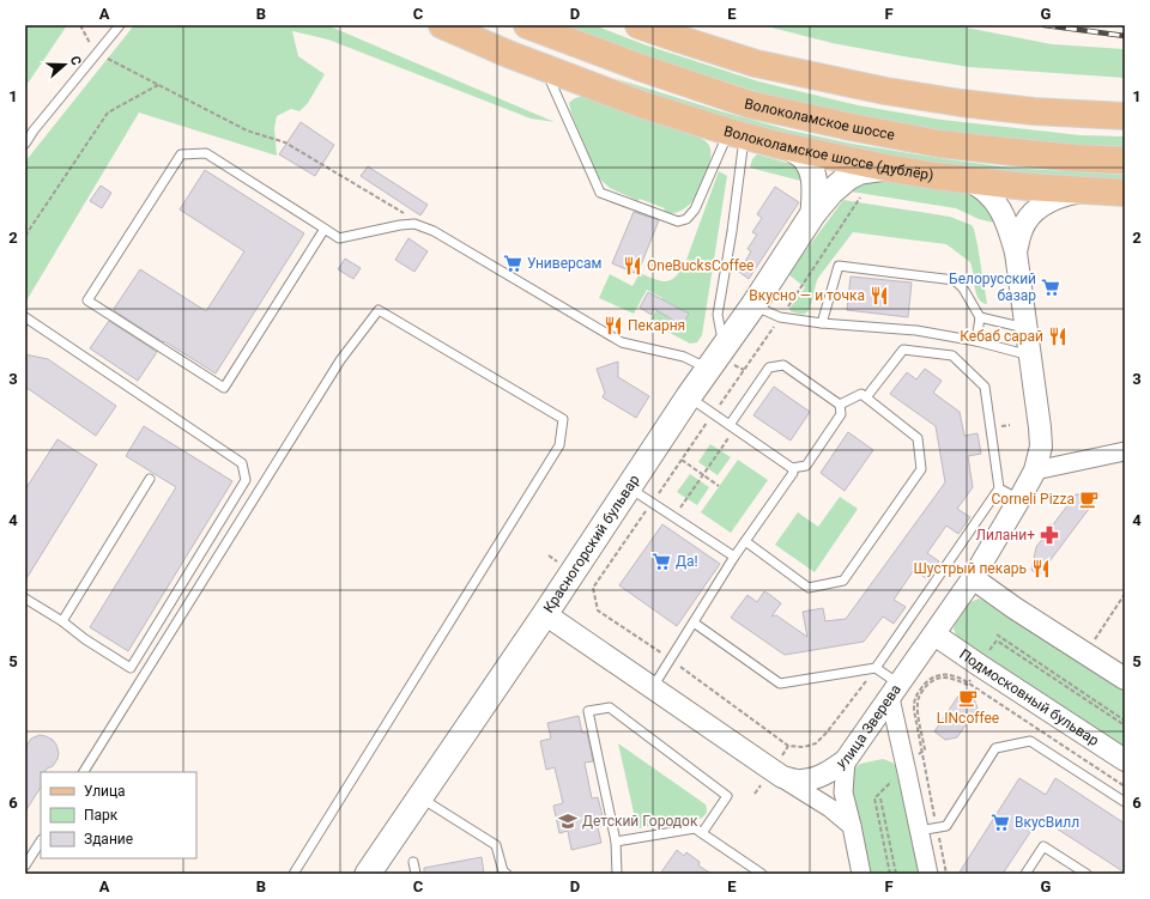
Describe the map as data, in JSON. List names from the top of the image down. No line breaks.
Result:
{"streets":{"main road":["Волоколамское шоссе","Волоколамское шоссе (дублёр)","Красногорский бульвар"],"street":["Подмосковный бульвар","улица Зверева"]},"crossings":[["Волоколамское шоссе (дублёр)","Красногорский бульвар"],["Красногорский бульвар","улица Зверева"],["Подмосковный бульвар","улица Зверева"]],"places":{"supermarket":["Универсам","Белорусский базар","Да!","ВкусВилл"],"restaurant":["OneBucksCoffee","Вкусно — и точка","Пекарня","Кебаб сарай","Шустрый пекарь"],"cafe":["Corneli Pizza","LINcoffee"],"pharmacy":["Лилани+"],"school or university":["Детский Городок"]},"legend":["Улица","Парк","Здание"],"north":"right","grid":{"columns":["A","B","C","D","E","F","G"],"rows":["1","2","3","4","5","6"]}}
